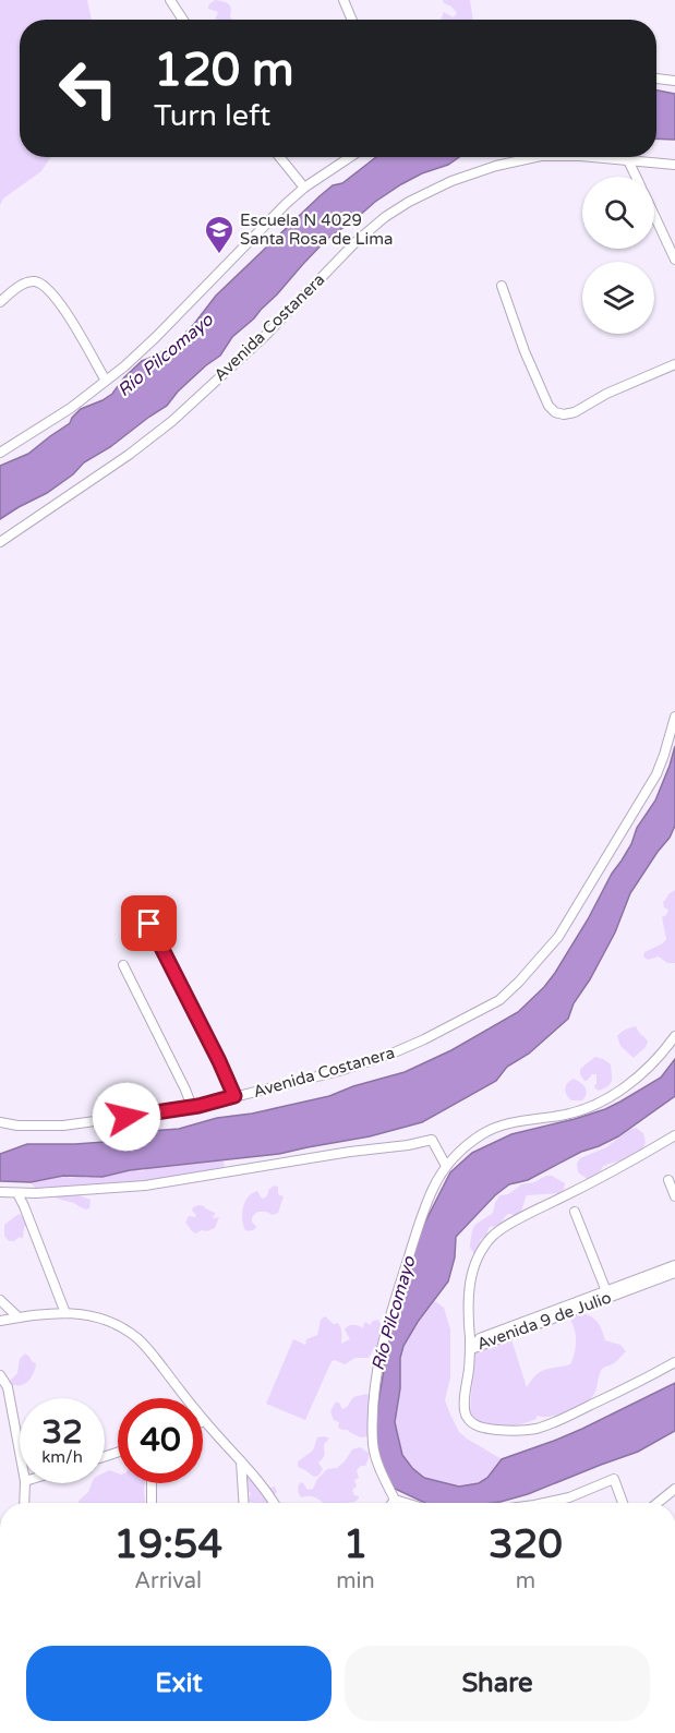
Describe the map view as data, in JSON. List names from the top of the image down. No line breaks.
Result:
{"streets":{"street":["Avenida Costanera","Avenida 9 de Julio"]},"water":["Río Pilcomayo"],"places":{"school or university":["Escuela N 4029 Santa Rosa de Lima"]},"page":{"turn":["120 m","Turn left"],"speed":"32 km/h","limit":"40","eta":["19:54","Arrival","1","min","320","m"],"buttons":["Exit","Share"]}}
